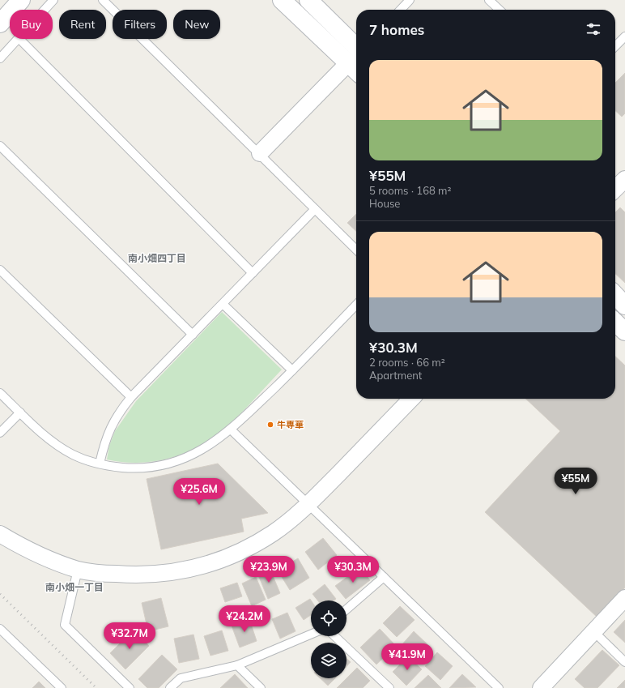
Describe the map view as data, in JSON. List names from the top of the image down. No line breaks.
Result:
{"districts":["南小畑四丁目","南小畑一丁目"],"places":["牛専華"],"page":{"chip":["Buy","Rent","Filters","New"],"heading":"7 homes","list":[{"name":"¥55M","note":"5 rooms · 168 m² · House"},{"name":"¥30.3M","note":"2 rooms · 66 m² · Apartment"}],"price":["¥55M","¥25.6M","¥23.9M","¥30.3M","¥24.2M","¥32.7M","¥41.9M"]}}
